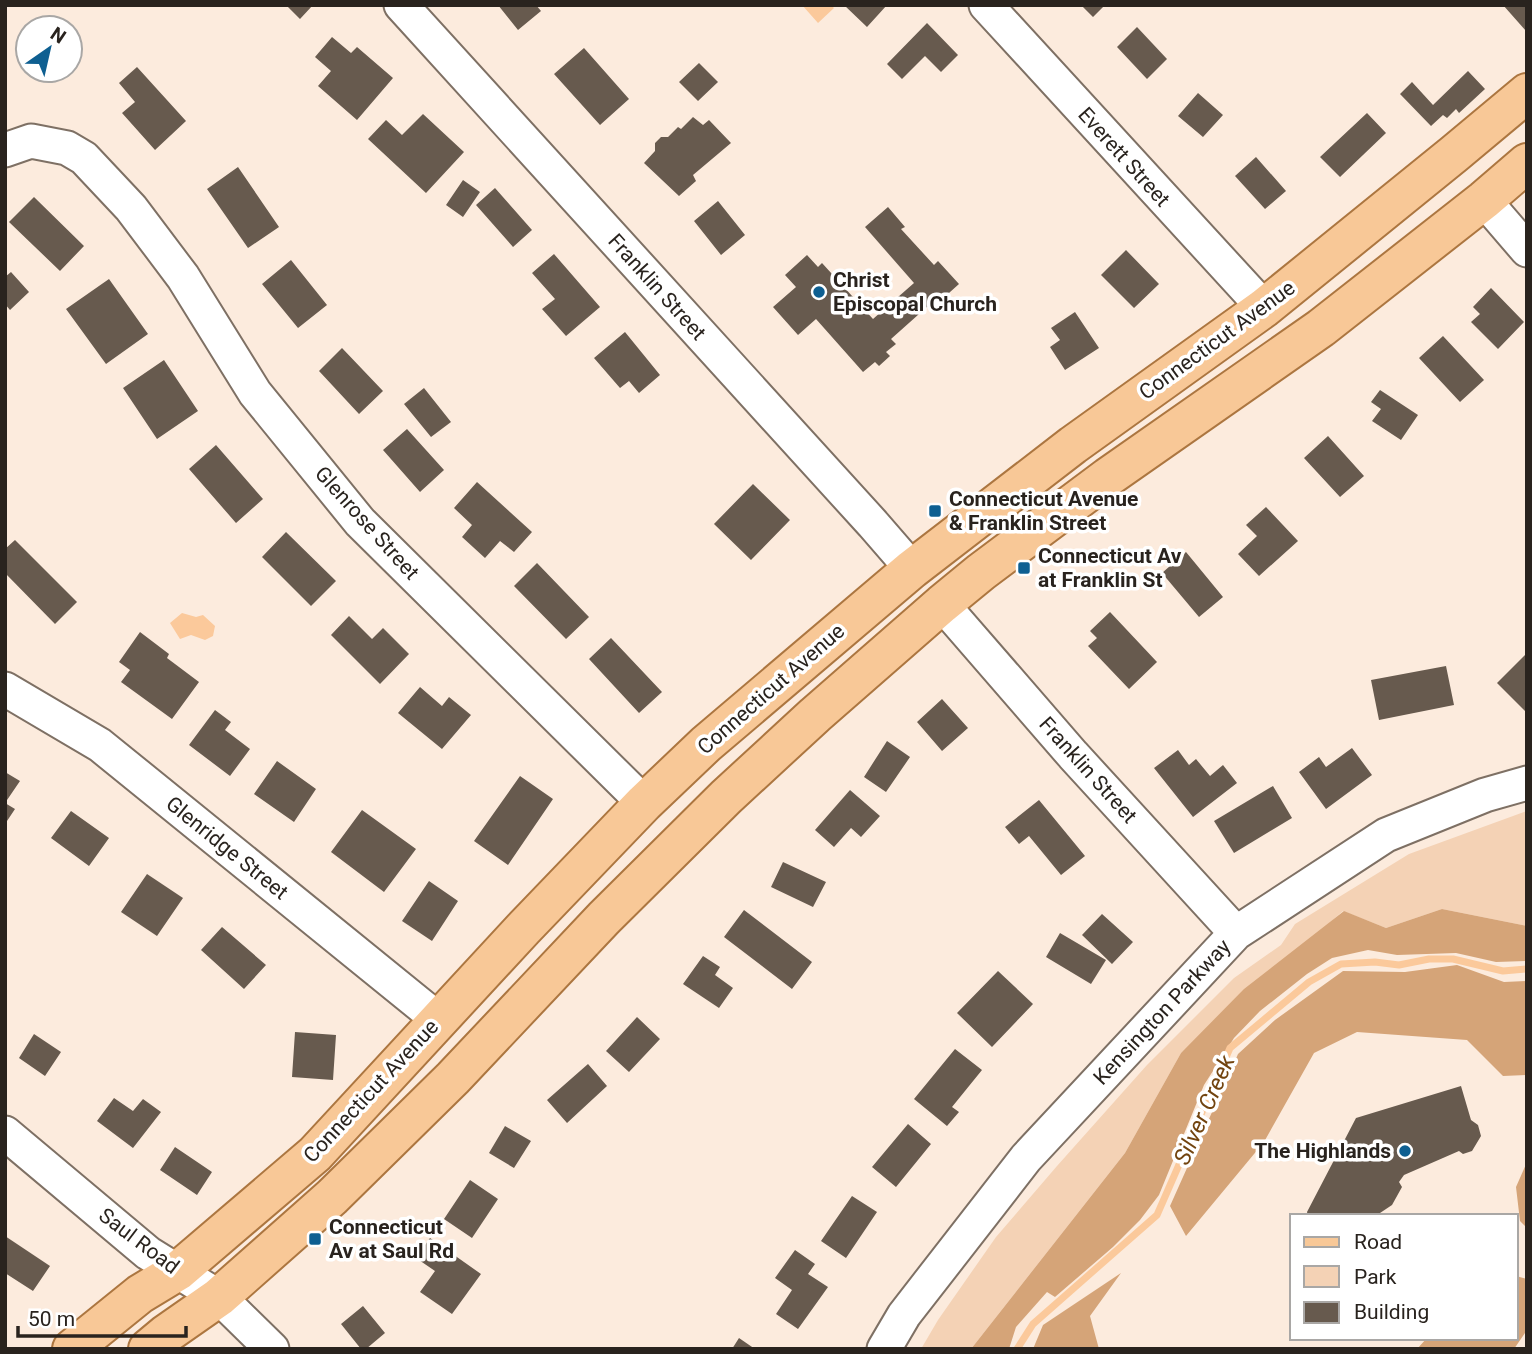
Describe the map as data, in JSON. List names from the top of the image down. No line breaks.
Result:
{"streets":{"main road":["Connecticut Avenue"],"street":["Everett Street","Franklin Street","Glenrose Street","Glenridge Street","Kensington Parkway","Saul Road"]},"crossings":[["Everett Street","Connecticut Avenue"],["Franklin Street","Connecticut Avenue"],["Franklin Street","Kensington Parkway"],["Connecticut Avenue","Glenrose Street"],["Connecticut Avenue","Glenridge Street"],["Connecticut Avenue","Saul Road"]],"water":["Silver Creek"],"places":{"other":["Christ Episcopal Church","The Highlands"],"transit":["Connecticut Avenue & Franklin Street","Connecticut Av at Franklin St","Connecticut Av at Saul Rd"]},"legend":["Road","Park","Building"],"scale_bar":"50 m","north":"top right"}
